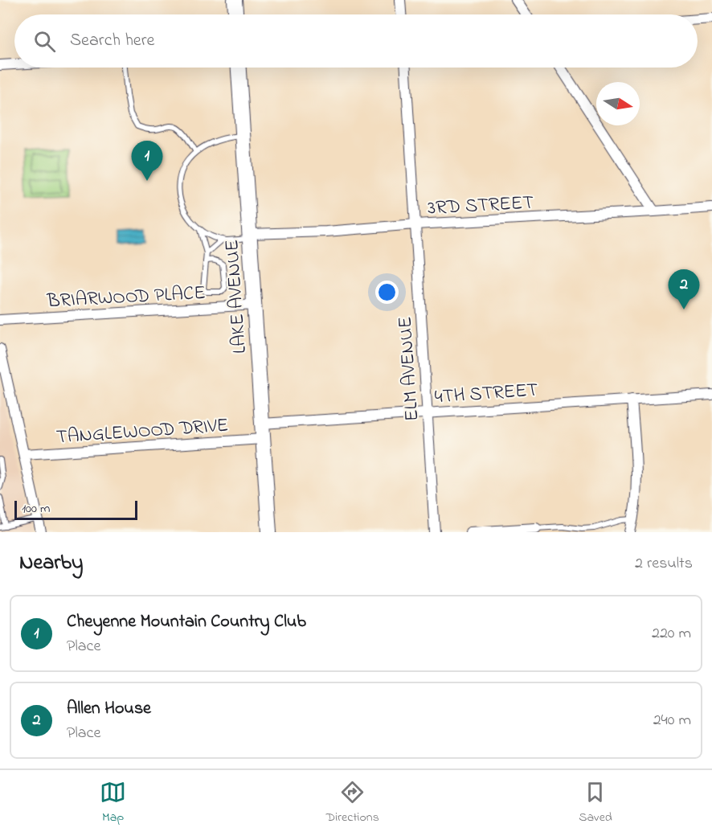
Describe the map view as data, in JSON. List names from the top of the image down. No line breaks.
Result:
{"streets":{"main road":["LAKE AVENUE"],"street":["3RD STREET","BRIARWOOD PLACE","ELM AVENUE","4TH STREET","TANGLEWOOD DRIVE"]},"crossings":[["3RD STREET","LAKE AVENUE"],["3RD STREET","ELM AVENUE"],["BRIARWOOD PLACE","LAKE AVENUE"],["LAKE AVENUE","4TH STREET"],["LAKE AVENUE","TANGLEWOOD DRIVE"],["ELM AVENUE","4TH STREET"]],"scale_bar":"100 m","north":"right","page":{"search":"Search here","pins":["1","2"],"scale":"100 m","heading":["Nearby","2 results"],"list":[{"mark":"1","name":"Cheyenne Mountain Country Club","note":"Place","value":"220 m"},{"mark":"2","name":"Allen House","note":"Place","value":"240 m"}],"nav":["Map","Directions","Saved"]}}
